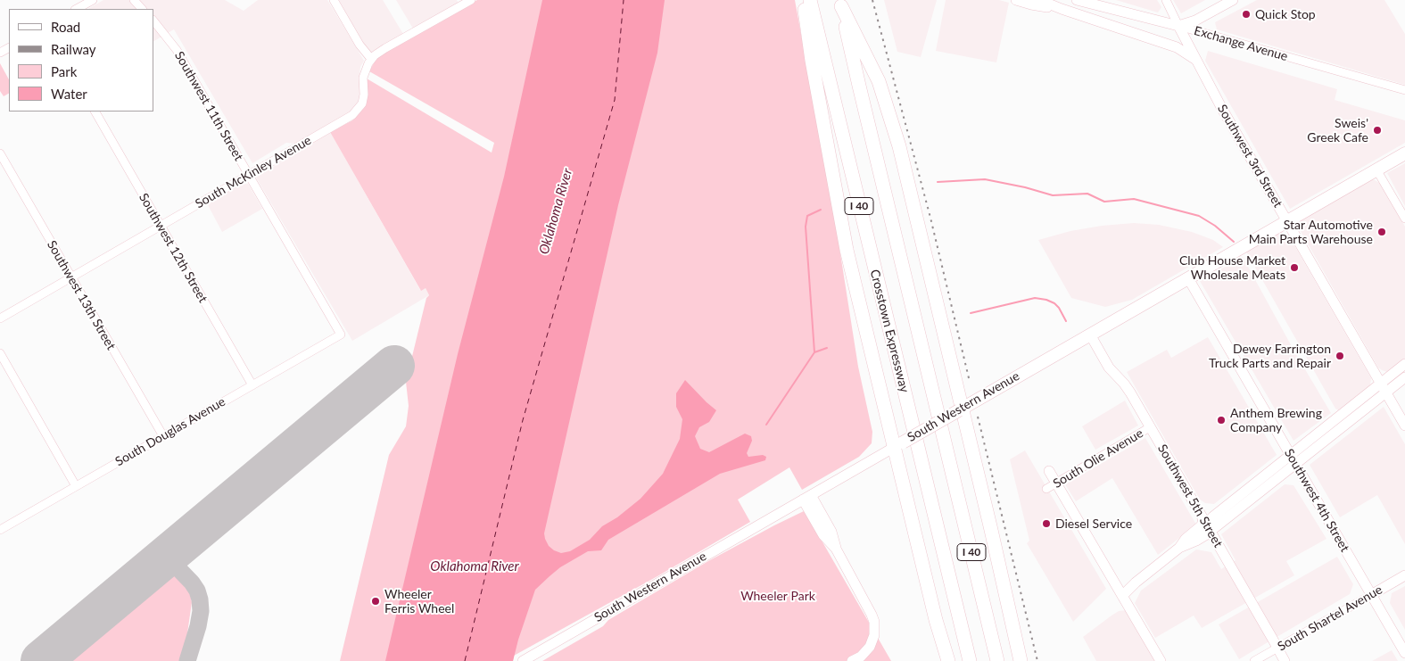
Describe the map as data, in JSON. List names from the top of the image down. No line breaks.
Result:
{"streets":{"highway":["I 40","Crosstown Expressway"],"main road":["South Western Avenue"],"street":["Exchange Avenue","Southwest 11th Street","Southwest 3rd Street","South McKinley Avenue","Southwest 12th Street","Southwest 13th Street","South Douglas Avenue","South Olie Avenue","Southwest 5th Street","Southwest 4th Street","South Shartel Avenue"]},"crossings":[["Exchange Avenue","Southwest 3rd Street"],["Southwest 11th Street","South McKinley Avenue"],["Southwest 11th Street","South Douglas Avenue"],["Southwest 3rd Street","South Western Avenue"],["South McKinley Avenue","Southwest 12th Street"],["South McKinley Avenue","Southwest 13th Street"],["Southwest 12th Street","South Douglas Avenue"],["Southwest 13th Street","South Douglas Avenue"],["South Western Avenue","Southwest 5th Street"],["South Western Avenue","Southwest 4th Street"],["South Olie Avenue","Southwest 5th Street"],["Southwest 5th Street","South Shartel Avenue"],["Southwest 4th Street","South Shartel Avenue"]],"water":["Oklahoma River"],"parks":["Wheeler Park"],"places":["Quick Stop","Sweis' Greek Cafe","Star Automotive Main Parts Warehouse","Club House Market Wholesale Meats","Dewey Farrington Truck Parts and Repair","Anthem Brewing Company","Diesel Service","Wheeler Ferris Wheel"],"legend":["Road","Railway","Park","Water"]}
